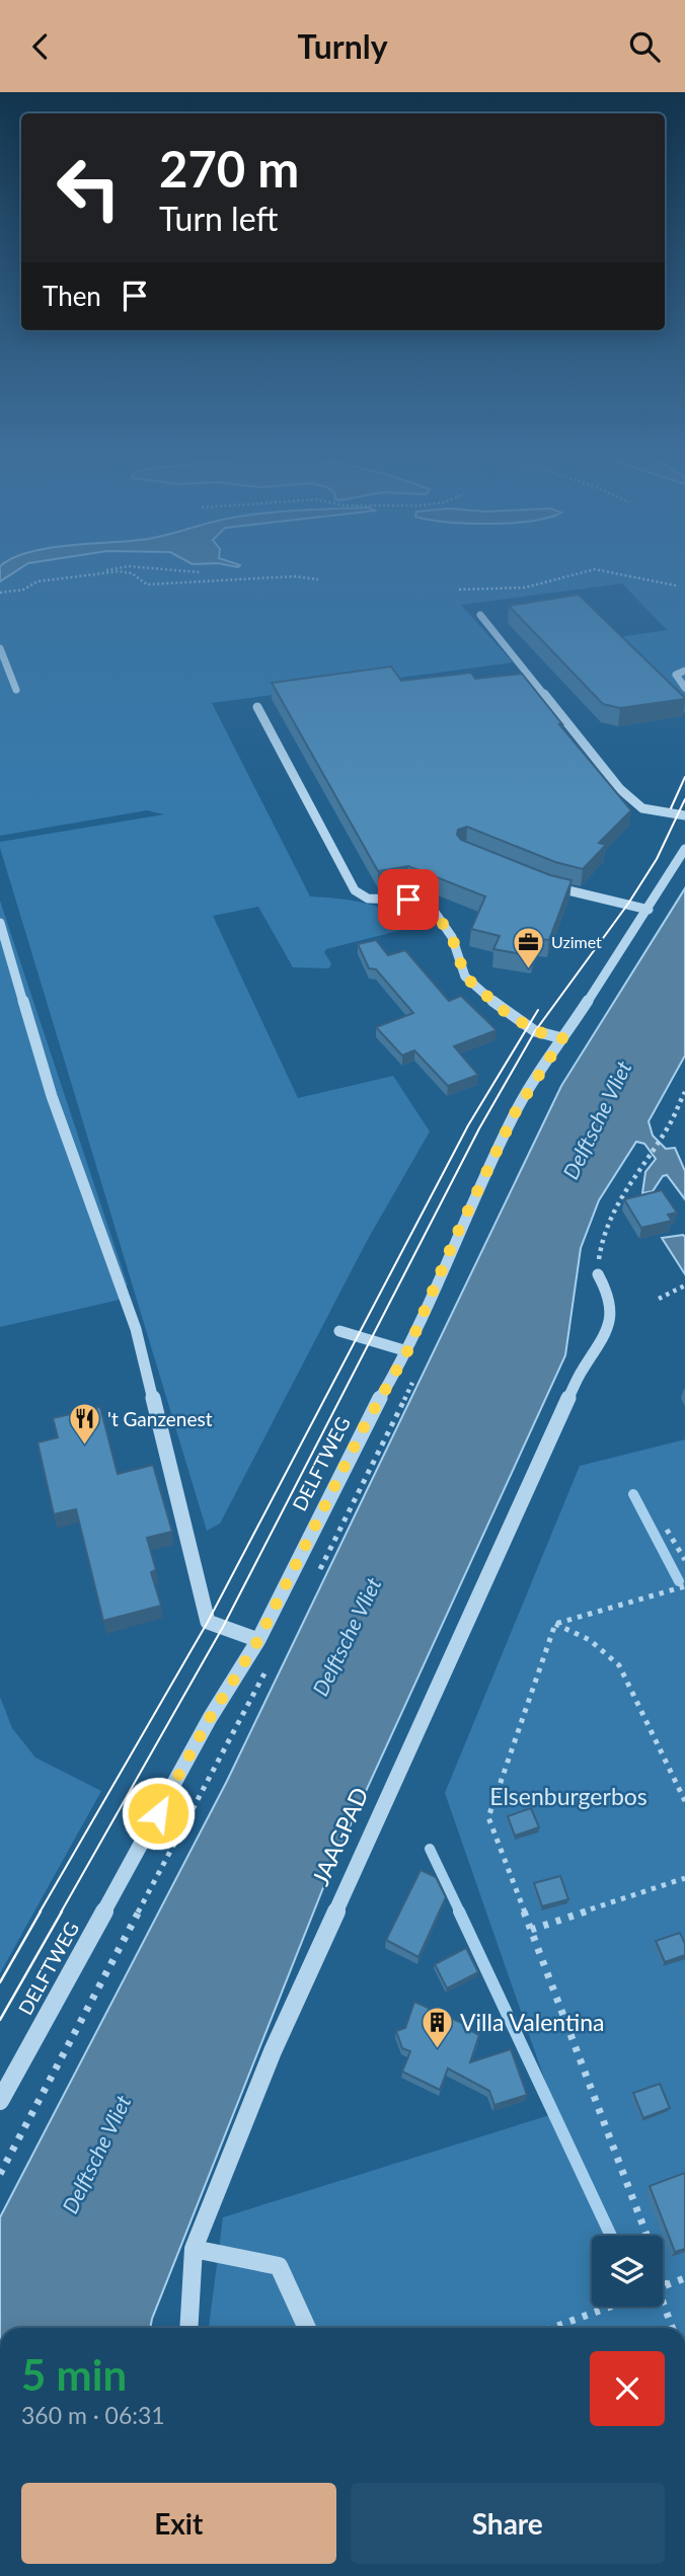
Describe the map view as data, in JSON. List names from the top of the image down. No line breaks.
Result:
{"streets":{"street":["DELFTWEG","JAAGPAD"]},"water":["Delftsche Vliet"],"parks":["Elsenburgerbos"],"places":{"office":["Uzimet"],"restaurant":["'t Ganzenest"],"building":["Villa Valentina"]},"page":{"header":"Turnly","turn":["270 m","Turn left"],"then":"Then","heading":["5 min","360 m · 06:31"],"buttons":["Exit","Share"]}}
